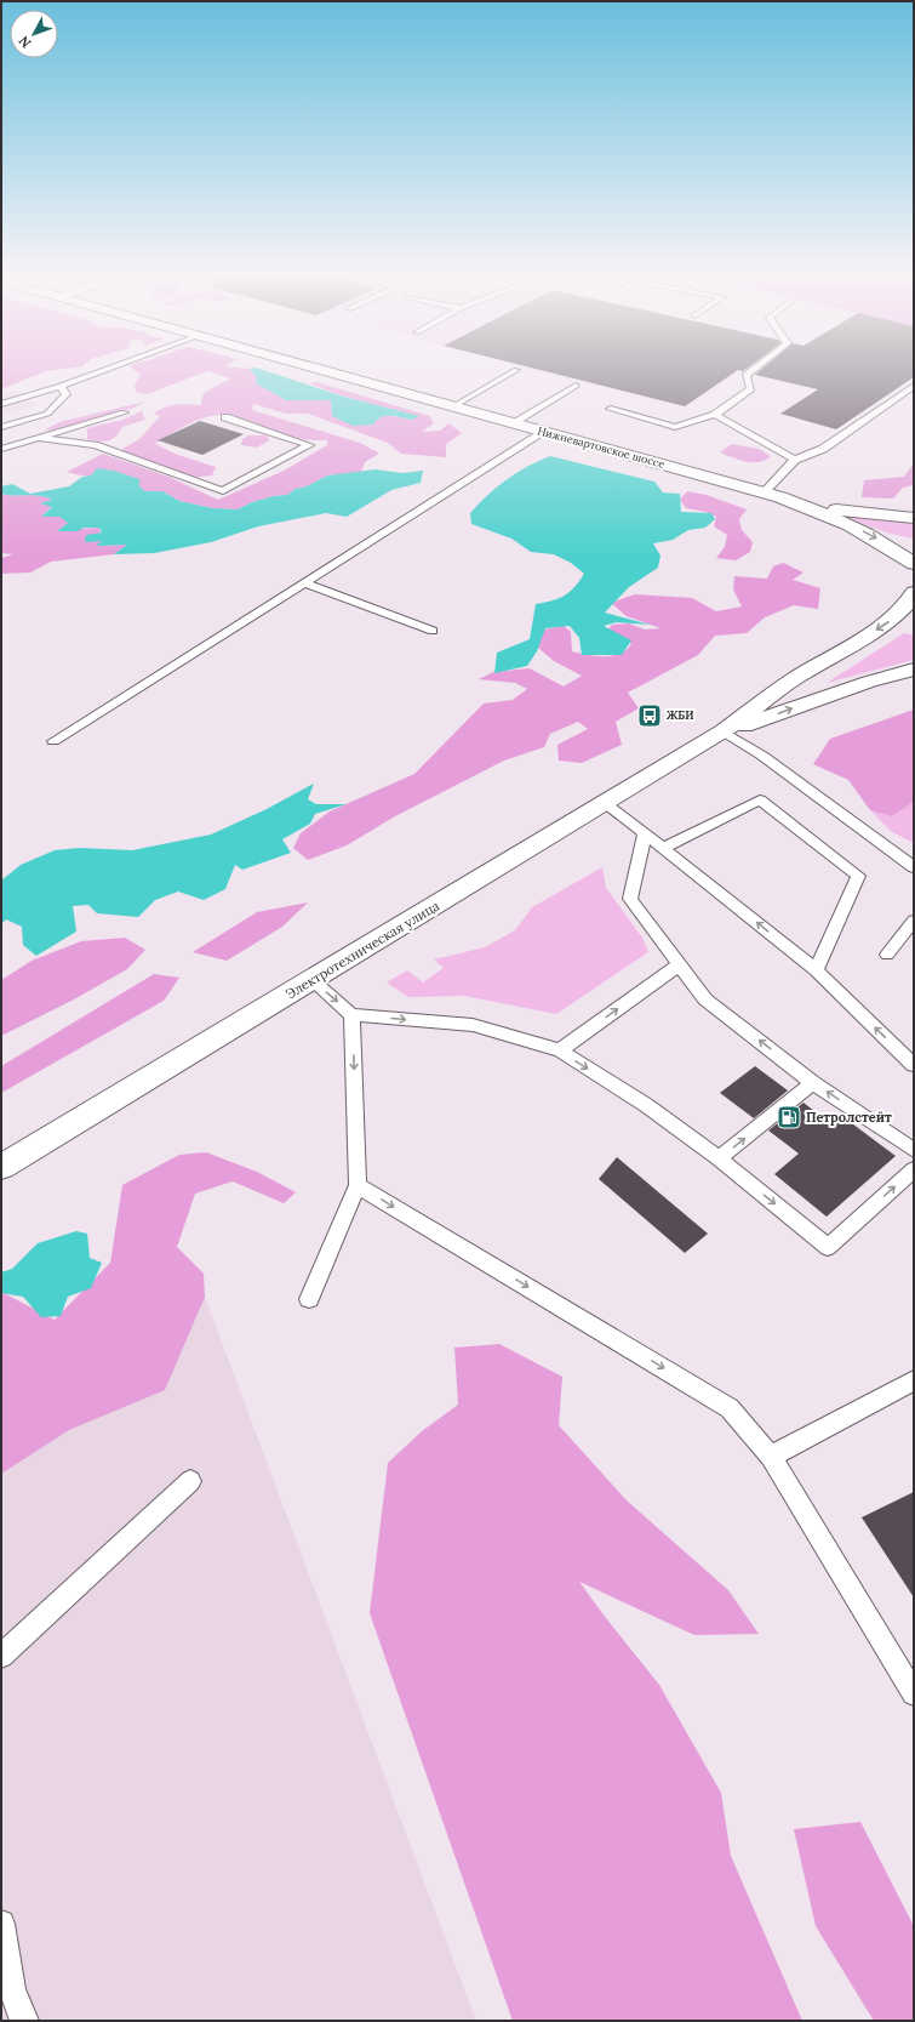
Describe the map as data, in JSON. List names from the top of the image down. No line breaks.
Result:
{"streets":{"street":["Нижневартовское шоссе","Электротехническая улица"]},"places":{"bus stop":["ЖБИ"],"fuel station":["Петролстейт"]},"north":"bottom left"}
